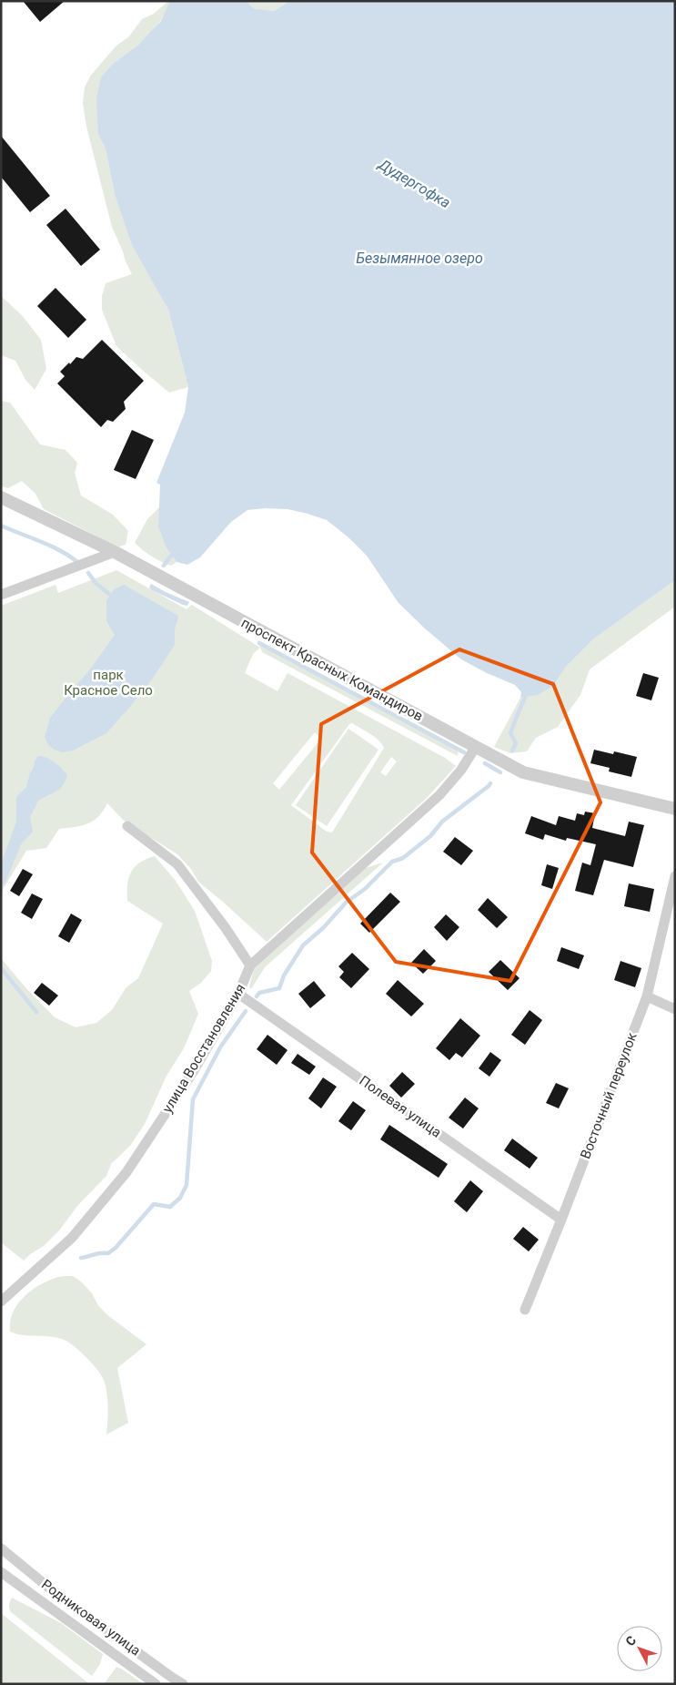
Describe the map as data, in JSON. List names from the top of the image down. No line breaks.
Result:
{"streets":{"street":["проспект Красных Командиров","улица Восстановления","Восточный переулок","Полевая улица","Родниковая улица"]},"crossings":[["проспект Красных Командиров","улица Восстановления"],["улица Восстановления","Полевая улица"],["Восточный переулок","Полевая улица"]],"water":["Дудергофка","Безымянное озеро"],"parks":["парк Красное Село"],"north":"top left"}
